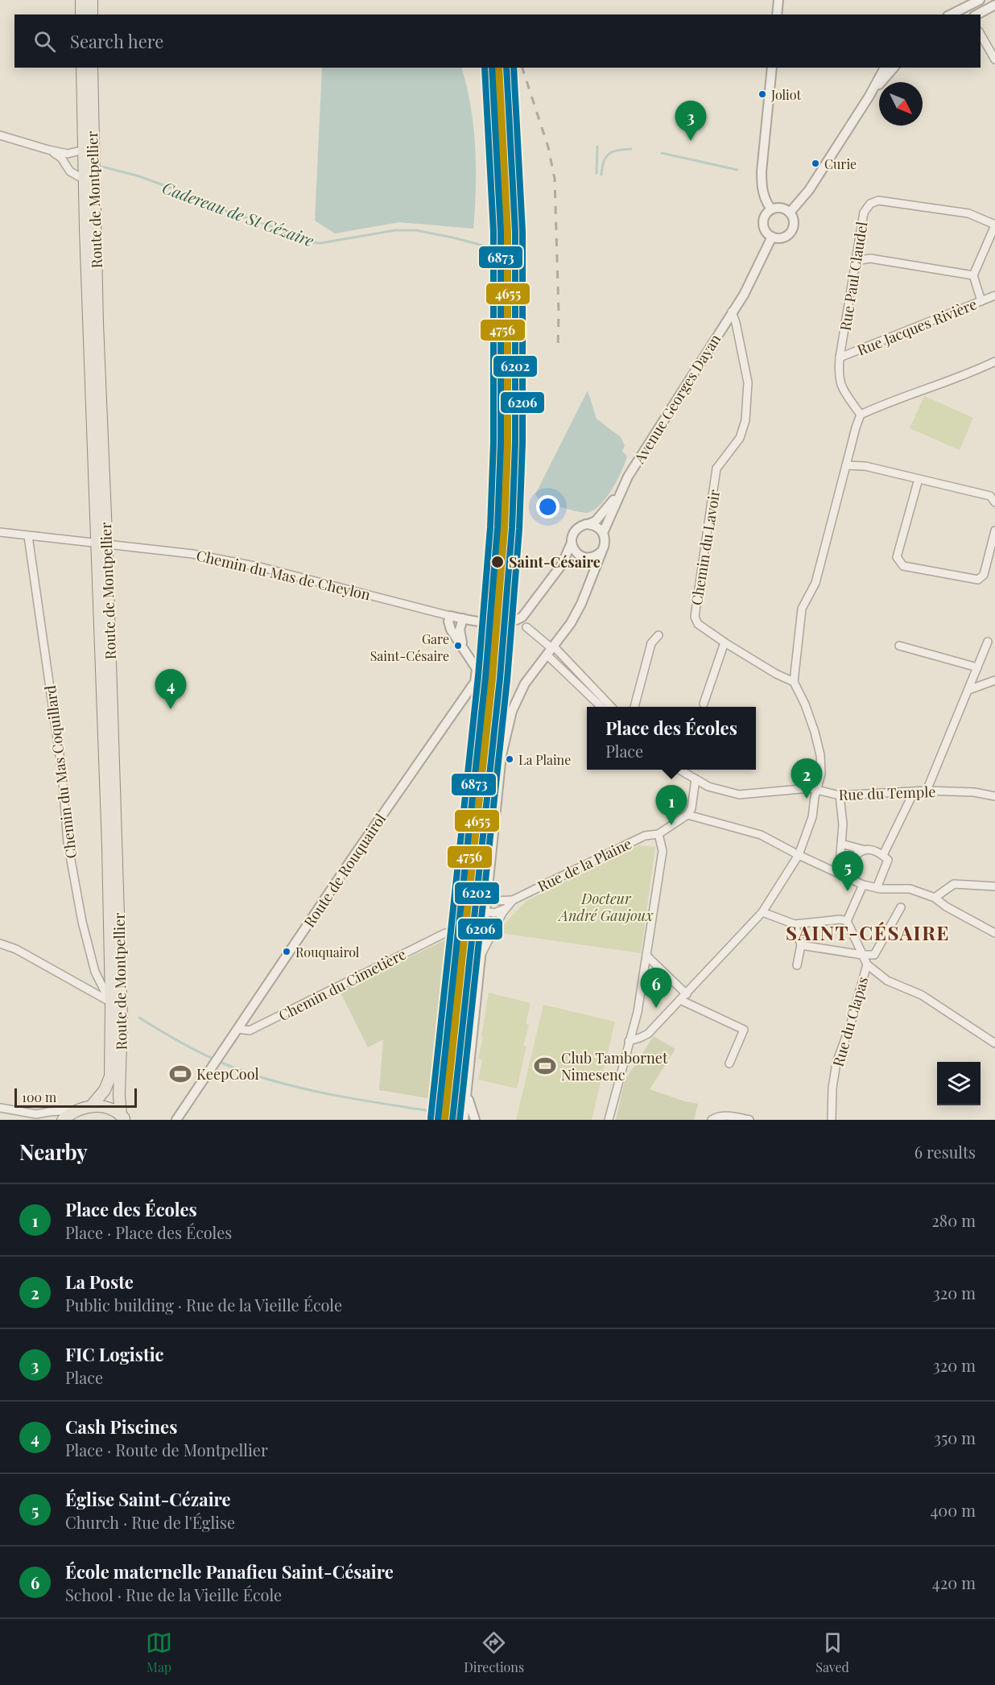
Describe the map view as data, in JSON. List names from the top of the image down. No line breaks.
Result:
{"streets":{"main road":["Route de Montpellier"],"street":["Rue Paul Claudel","Rue Jacques Rivière","Avenue Georges Dayan","Chemin du Lavoir","Chemin du Mas de Cheylon","Chemin du Mas Coquillard","Rue du Temple","Rue de la Plaine","Route de Rouquairol","Chemin du Cimetière","Rue du Clapas"]},"crossings":[["Route de Montpellier","Chemin du Mas de Cheylon"],["Route de Montpellier","Chemin du Mas Coquillard"],["Rue Paul Claudel","Rue Jacques Rivière"],["Avenue Georges Dayan","Chemin du Lavoir"],["Chemin du Mas de Cheylon","Chemin du Mas Coquillard"],["Chemin du Mas de Cheylon","Route de Rouquairol"],["Route de Rouquairol","Chemin du Cimetière"]],"districts":["SAINT-CÉSAIRE"],"water":["Cadereau de St Cézaire"],"parks":["Docteur André Gaujoux"],"places":{"other":["Joliot","Curie","Saint-Césaire","Gare Saint-Césaire","La Plaine","Rouquairol"],"sports":["Club Tambornet Nimesenc","KeepCool"]},"lines":["transit line 4756","transit line 4655","transit line 6202","transit line 6873","transit line 6206"],"scale_bar":"100 m","north":"bottom right","page":{"search":"Search here","pins":["3","4","2","1","5","6"],"popup":["Place des Écoles","Place"],"scale":"100 m","heading":["Nearby","6 results"],"list":[{"mark":"1","name":"Place des Écoles","note":"Place · Place des Écoles","value":"280 m"},{"mark":"2","name":"La Poste","note":"Public building · Rue de la Vieille École","value":"320 m"},{"mark":"3","name":"FIC Logistic","note":"Place","value":"320 m"},{"mark":"4","name":"Cash Piscines","note":"Place · Route de Montpellier","value":"350 m"},{"mark":"5","name":"Église Saint-Cézaire","note":"Church · Rue de l'Église","value":"400 m"},{"mark":"6","name":"École maternelle Panafieu Saint-Césaire","note":"School · Rue de la Vieille École","value":"420 m"}],"nav":["Map","Directions","Saved"]}}
